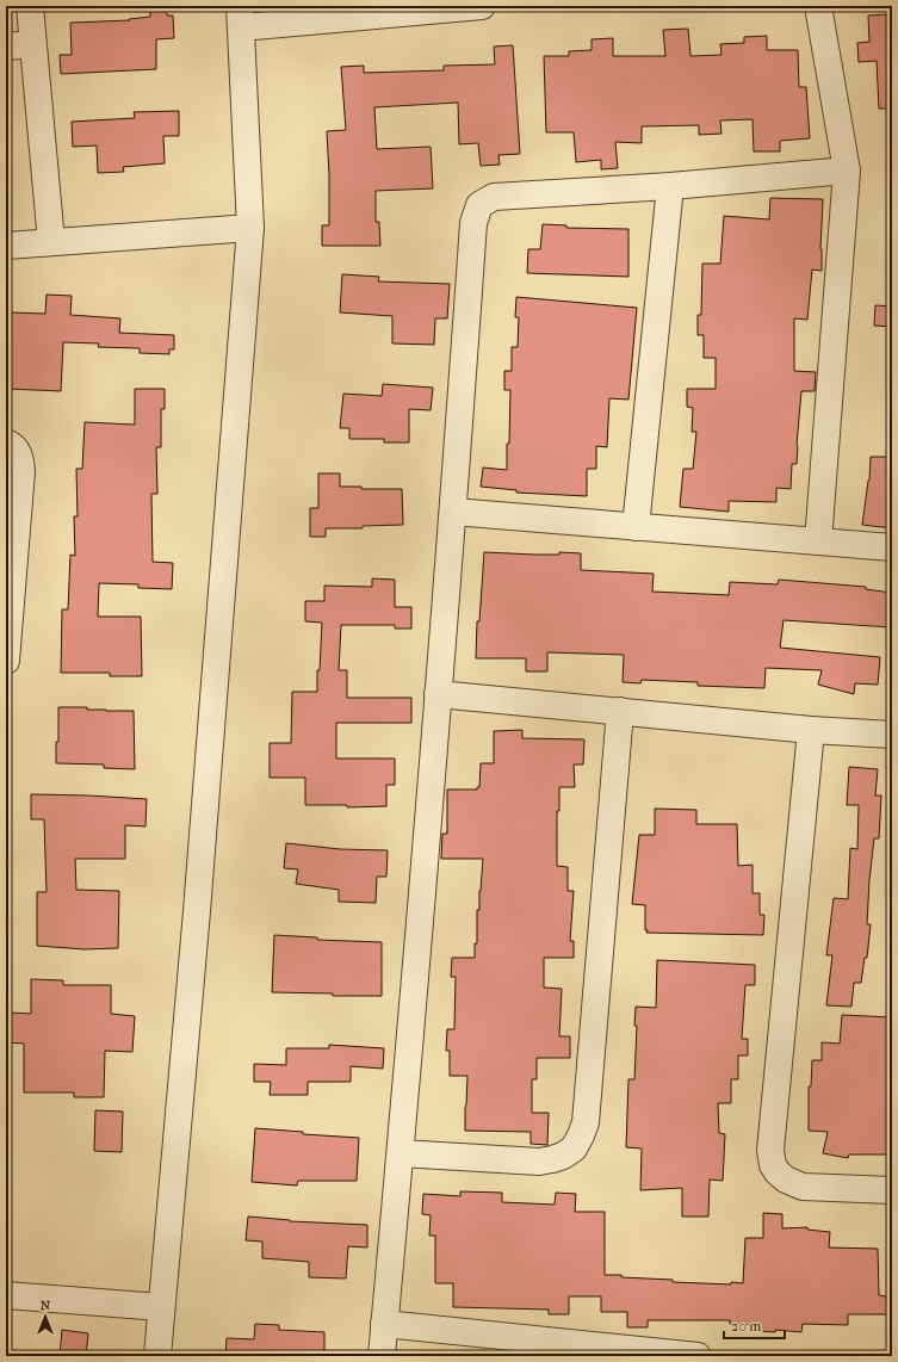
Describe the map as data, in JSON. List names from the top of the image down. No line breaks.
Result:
{"scale_bar":"20 m","north":"top"}
